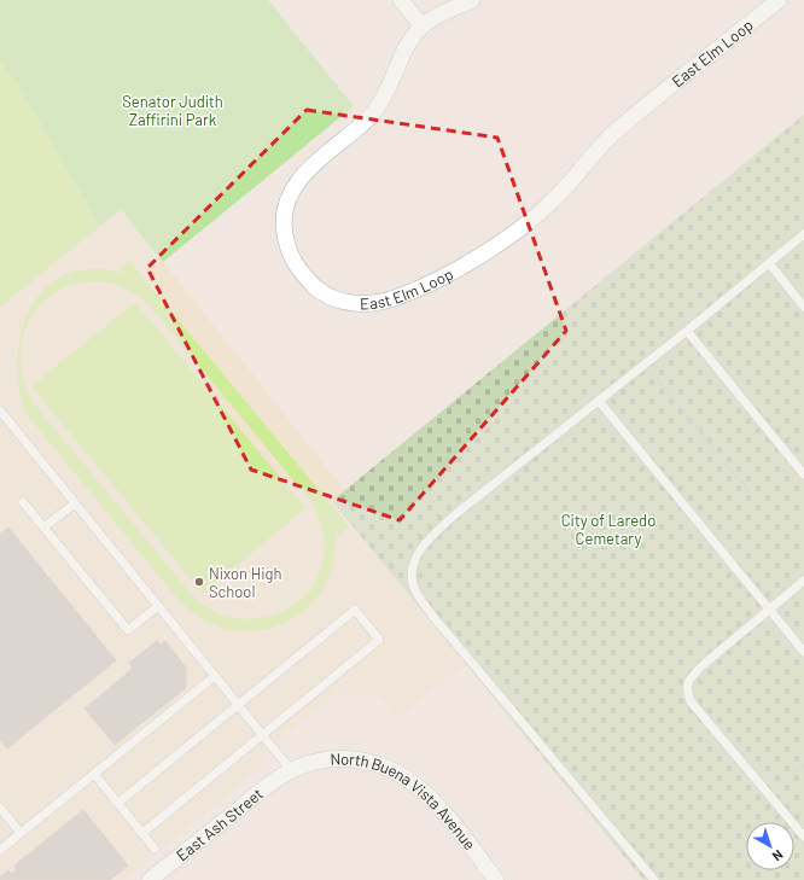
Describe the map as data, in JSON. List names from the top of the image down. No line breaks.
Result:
{"streets":{"street":["East Elm Loop","North Buena Vista Avenue","East Ash Street"]},"crossings":[["North Buena Vista Avenue","East Ash Street"]],"parks":["Senator Judith Zaffirini Park","City of Laredo Cemetary"],"places":["Nixon High School"],"north":"bottom right"}
